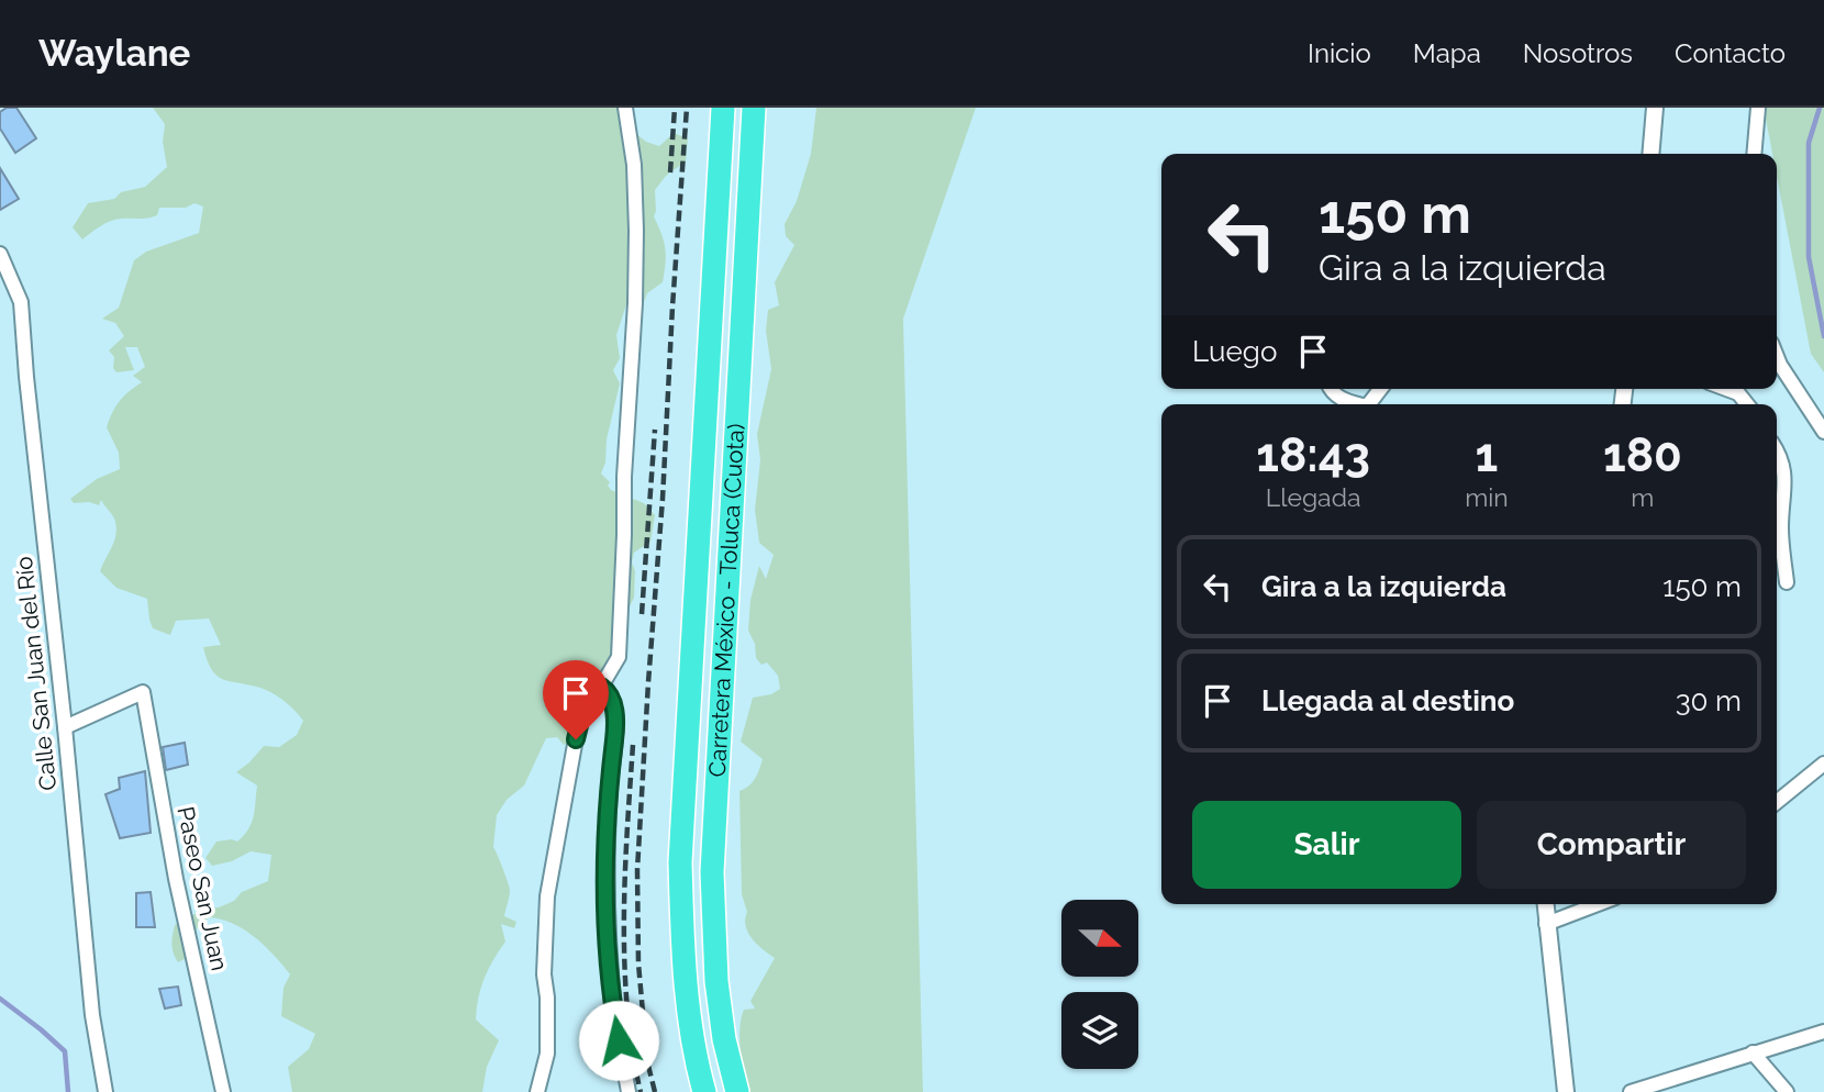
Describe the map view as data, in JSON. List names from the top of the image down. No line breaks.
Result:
{"streets":{"highway":["Carretera México - Toluca (Cuota)"],"street":["Calle San Juan del Río","Paseo San Juan"]},"crossings":[["Calle San Juan del Río","Paseo San Juan"]],"north":"right","page":{"header":"Waylane","nav":["Inicio","Mapa","Nosotros","Contacto"],"turn":["150 m","Gira a la izquierda"],"then":"Luego","eta":["18:43","Llegada","1","min","180","m"],"list":[{"name":"Gira a la izquierda","value":"150 m"},{"name":"Llegada al destino","value":"30 m"}],"buttons":["Salir","Compartir"]}}
